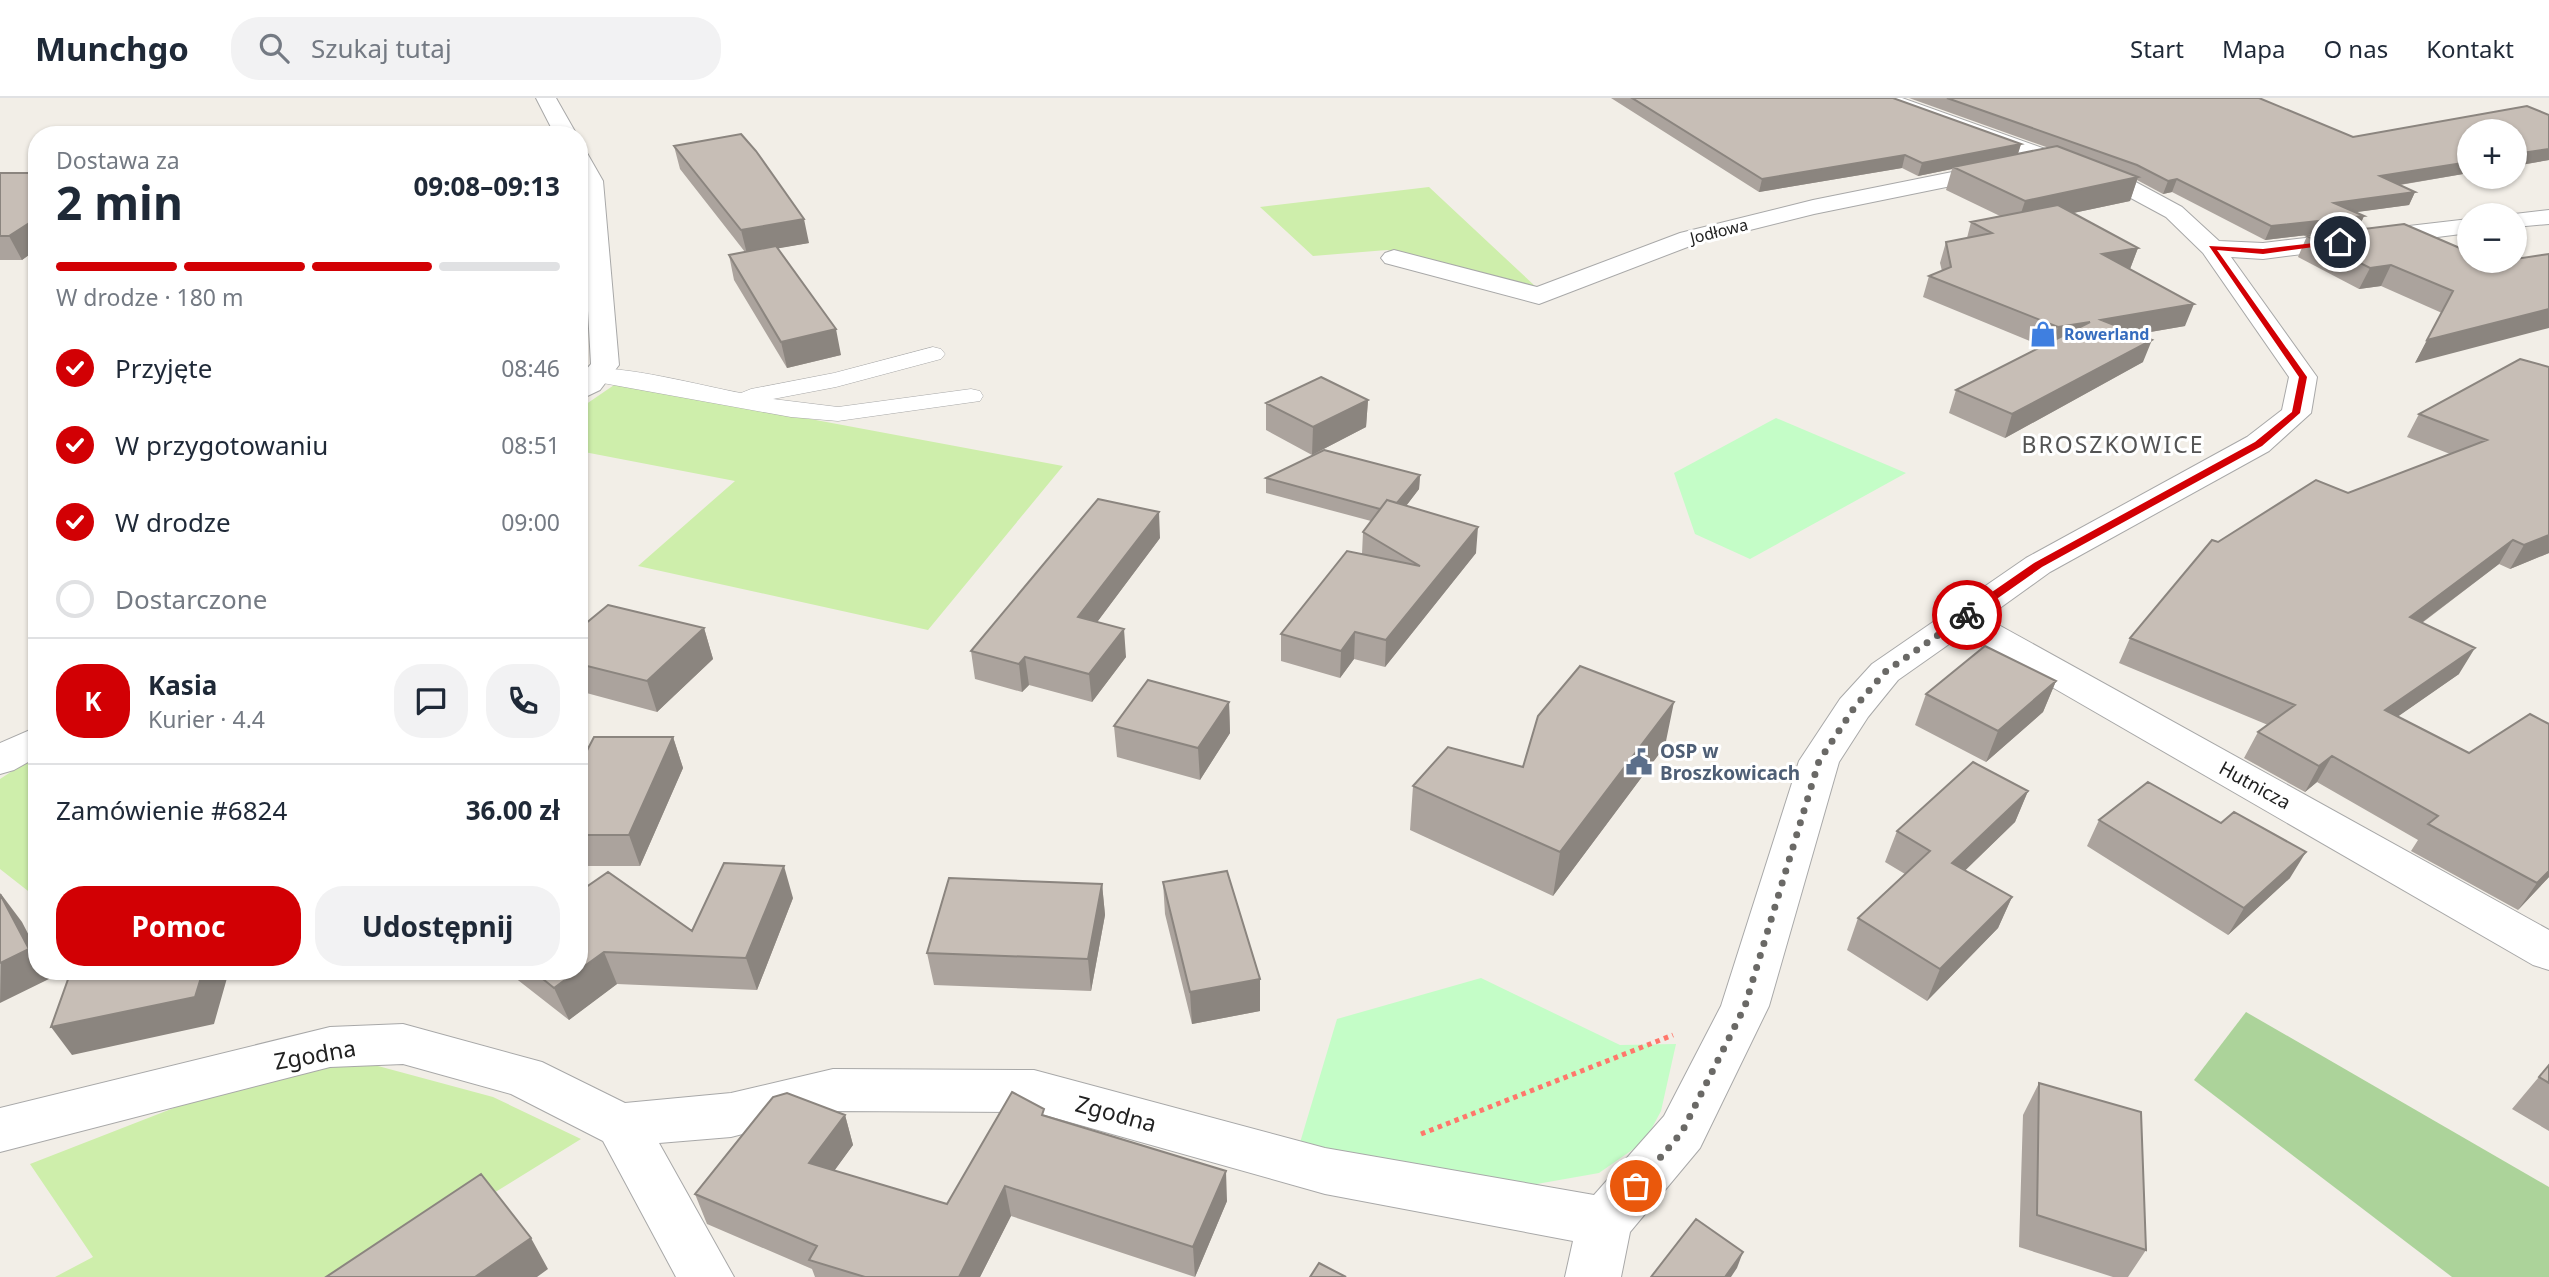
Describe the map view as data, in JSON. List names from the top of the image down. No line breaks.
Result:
{"streets":{"street":["Jodłowa","Hutnicza","Zgodna"]},"districts":["BROSZKOWICE"],"places":{"shop":["Rowerland"],"public building":["OSP w Broszkowicach"]},"page":{"header":"Munchgo","search":"Szukaj tutaj","nav":["Start","Mapa","O nas","Kontakt"],"map_buttons":["+","−"],"heading":["2 min","Dostawa za","09:08–09:13"],"panel":["Kasia","Kurier · 4.4","Zamówienie #6824","36.00 zł"],"bar":"W drodze · 180 m","list":[["Przyjęte","08:46"],["W przygotowaniu","08:51"],["W drodze","09:00"],"Dostarczone"],"round":"K","buttons":["Pomoc","Udostępnij"]}}
